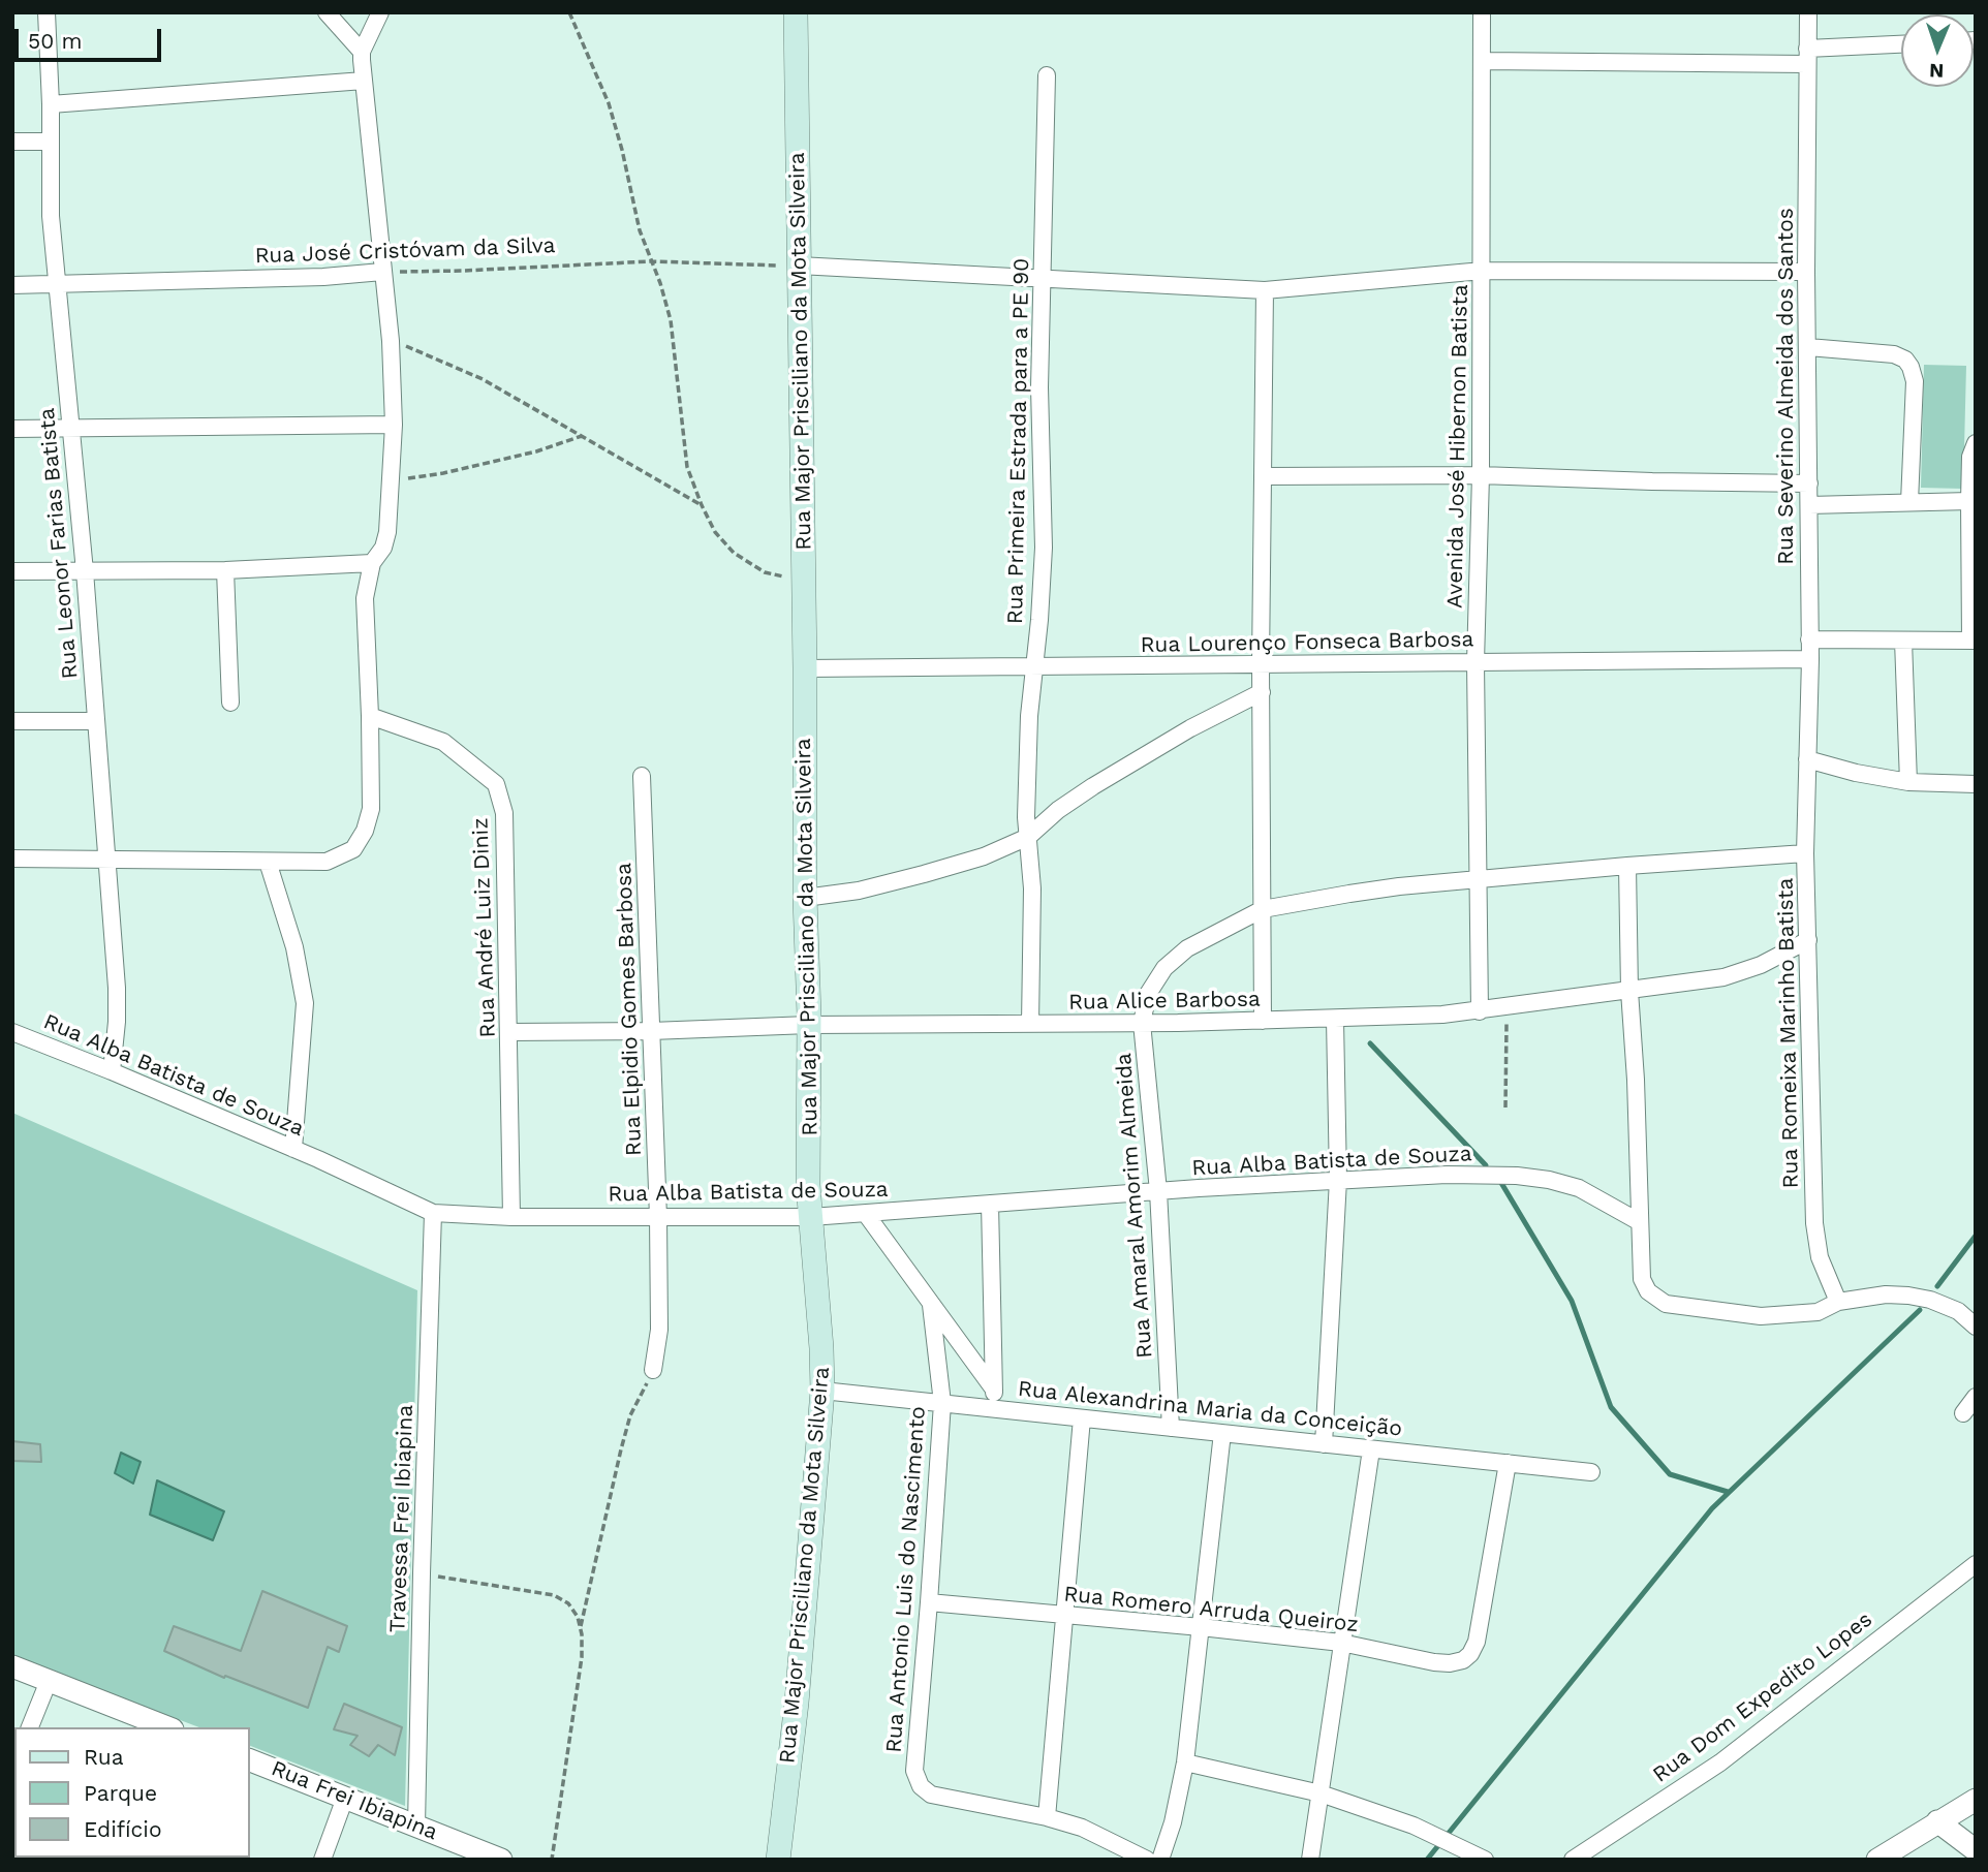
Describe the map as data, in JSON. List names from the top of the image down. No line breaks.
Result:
{"streets":{"main road":["Rua Major Prisciliano da Mota Silveira"],"street":["Rua José Cristóvam da Silva","Rua Severino Almeida dos Santos","Rua Primeira Estrada para a PE 90","Avenida José Hibernon Batista","Rua Leonor Farias Batista","Rua Lourenço Fonseca Barbosa","Rua André Luiz Diniz","Rua Alice Barbosa","Rua Elpidio Gomes Barbosa","Rua Romeixa Marinho Batista","Rua Alba Batista de Souza","Rua Amaral Amorim Almeida","Rua Alexandrina Maria da Conceição","Travessa Frei Ibiapina","Rua Antonio Luis do Nascimento","Rua Romero Arruda Queiroz","Rua Dom Expedito Lopes","Rua Frei Ibiapina"]},"crossings":[["Rua José Cristóvam da Silva","Rua Major Prisciliano da Mota Silveira"],["Rua José Cristóvam da Silva","Rua Leonor Farias Batista"],["Rua Major Prisciliano da Mota Silveira","Rua Lourenço Fonseca Barbosa"],["Rua Major Prisciliano da Mota Silveira","Rua Alice Barbosa"],["Rua Major Prisciliano da Mota Silveira","Rua Alba Batista de Souza"],["Rua Major Prisciliano da Mota Silveira","Rua Alexandrina Maria da Conceição"],["Rua Severino Almeida dos Santos","Rua Lourenço Fonseca Barbosa"],["Rua Severino Almeida dos Santos","Rua Romeixa Marinho Batista"],["Rua Primeira Estrada para a PE 90","Rua Lourenço Fonseca Barbosa"],["Rua Primeira Estrada para a PE 90","Rua Alice Barbosa"],["Avenida José Hibernon Batista","Rua Lourenço Fonseca Barbosa"],["Avenida José Hibernon Batista","Rua Alice Barbosa"],["Rua Leonor Farias Batista","Rua Alba Batista de Souza"],["Rua André Luiz Diniz","Rua Alice Barbosa"],["Rua André Luiz Diniz","Rua Alba Batista de Souza"],["Rua Alice Barbosa","Rua Elpidio Gomes Barbosa"],["Rua Alice Barbosa","Rua Romeixa Marinho Batista"],["Rua Alice Barbosa","Rua Amaral Amorim Almeida"],["Rua Elpidio Gomes Barbosa","Rua Alba Batista de Souza"],["Rua Alba Batista de Souza","Rua Amaral Amorim Almeida"],["Rua Alba Batista de Souza","Travessa Frei Ibiapina"],["Rua Amaral Amorim Almeida","Rua Alexandrina Maria da Conceição"],["Rua Alexandrina Maria da Conceição","Rua Antonio Luis do Nascimento"],["Rua Alexandrina Maria da Conceição","Rua Romero Arruda Queiroz"],["Travessa Frei Ibiapina","Rua Frei Ibiapina"],["Rua Antonio Luis do Nascimento","Rua Romero Arruda Queiroz"]],"legend":["Rua","Parque","Edifício"],"scale_bar":"50 m","north":"bottom"}
